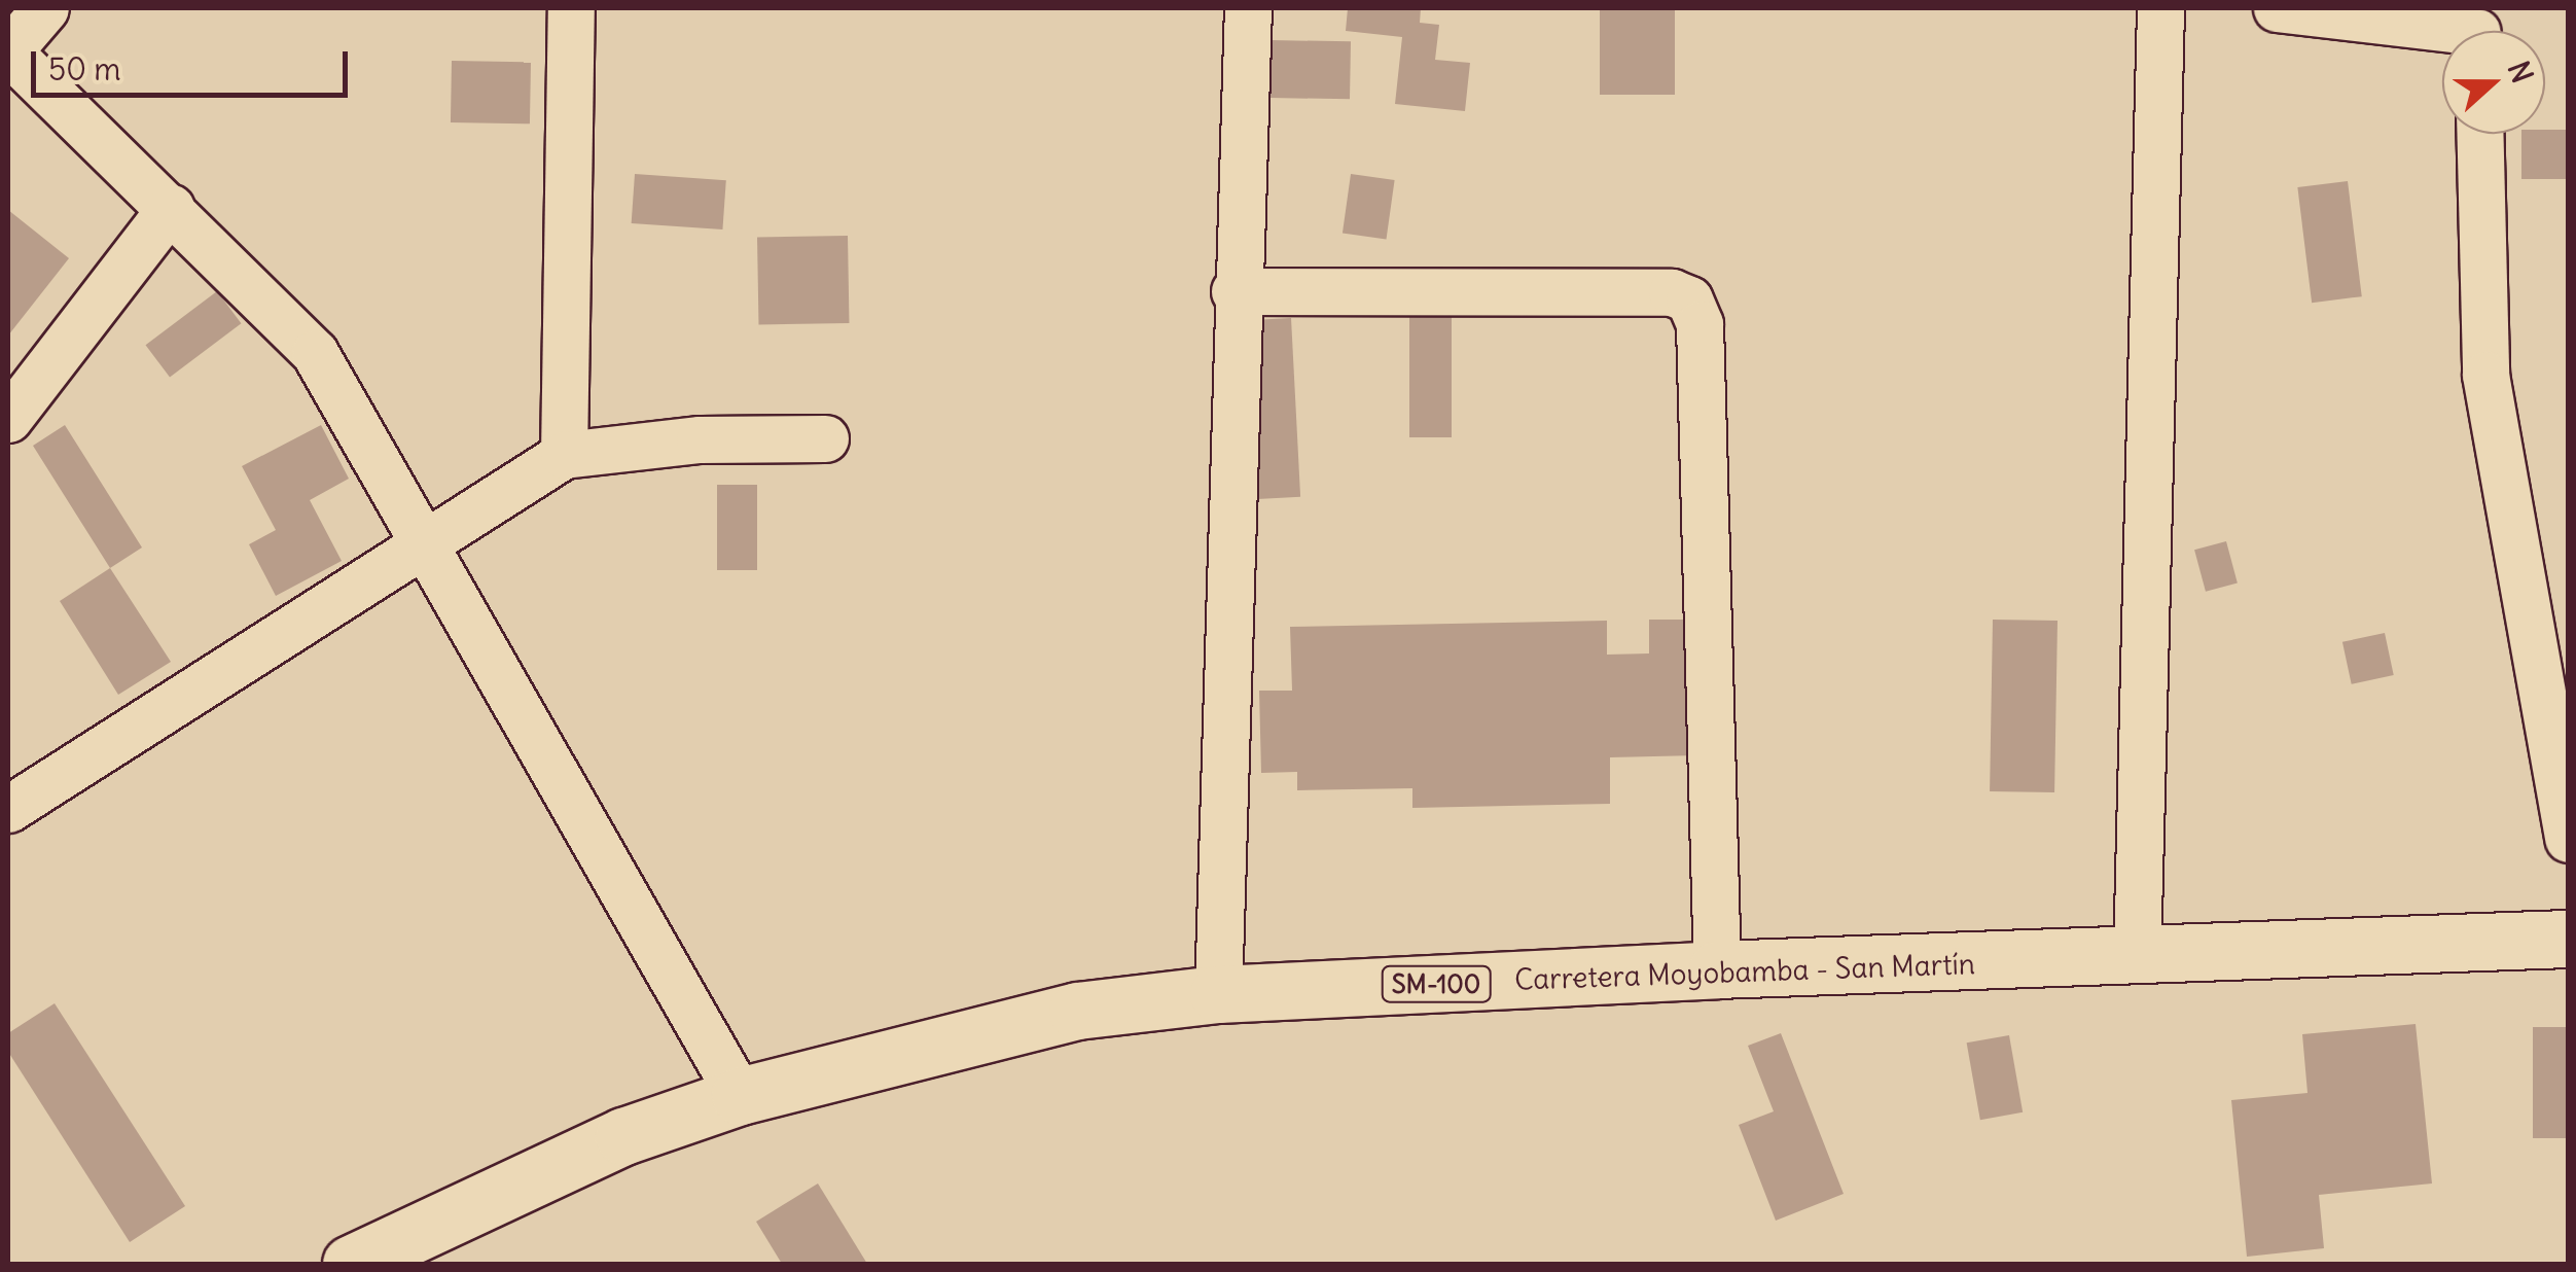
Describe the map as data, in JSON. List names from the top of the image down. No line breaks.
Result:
{"streets":{"main road":["Carretera Moyobamba - San Martín","SM-100"]},"scale_bar":"50 m","north":"right"}
